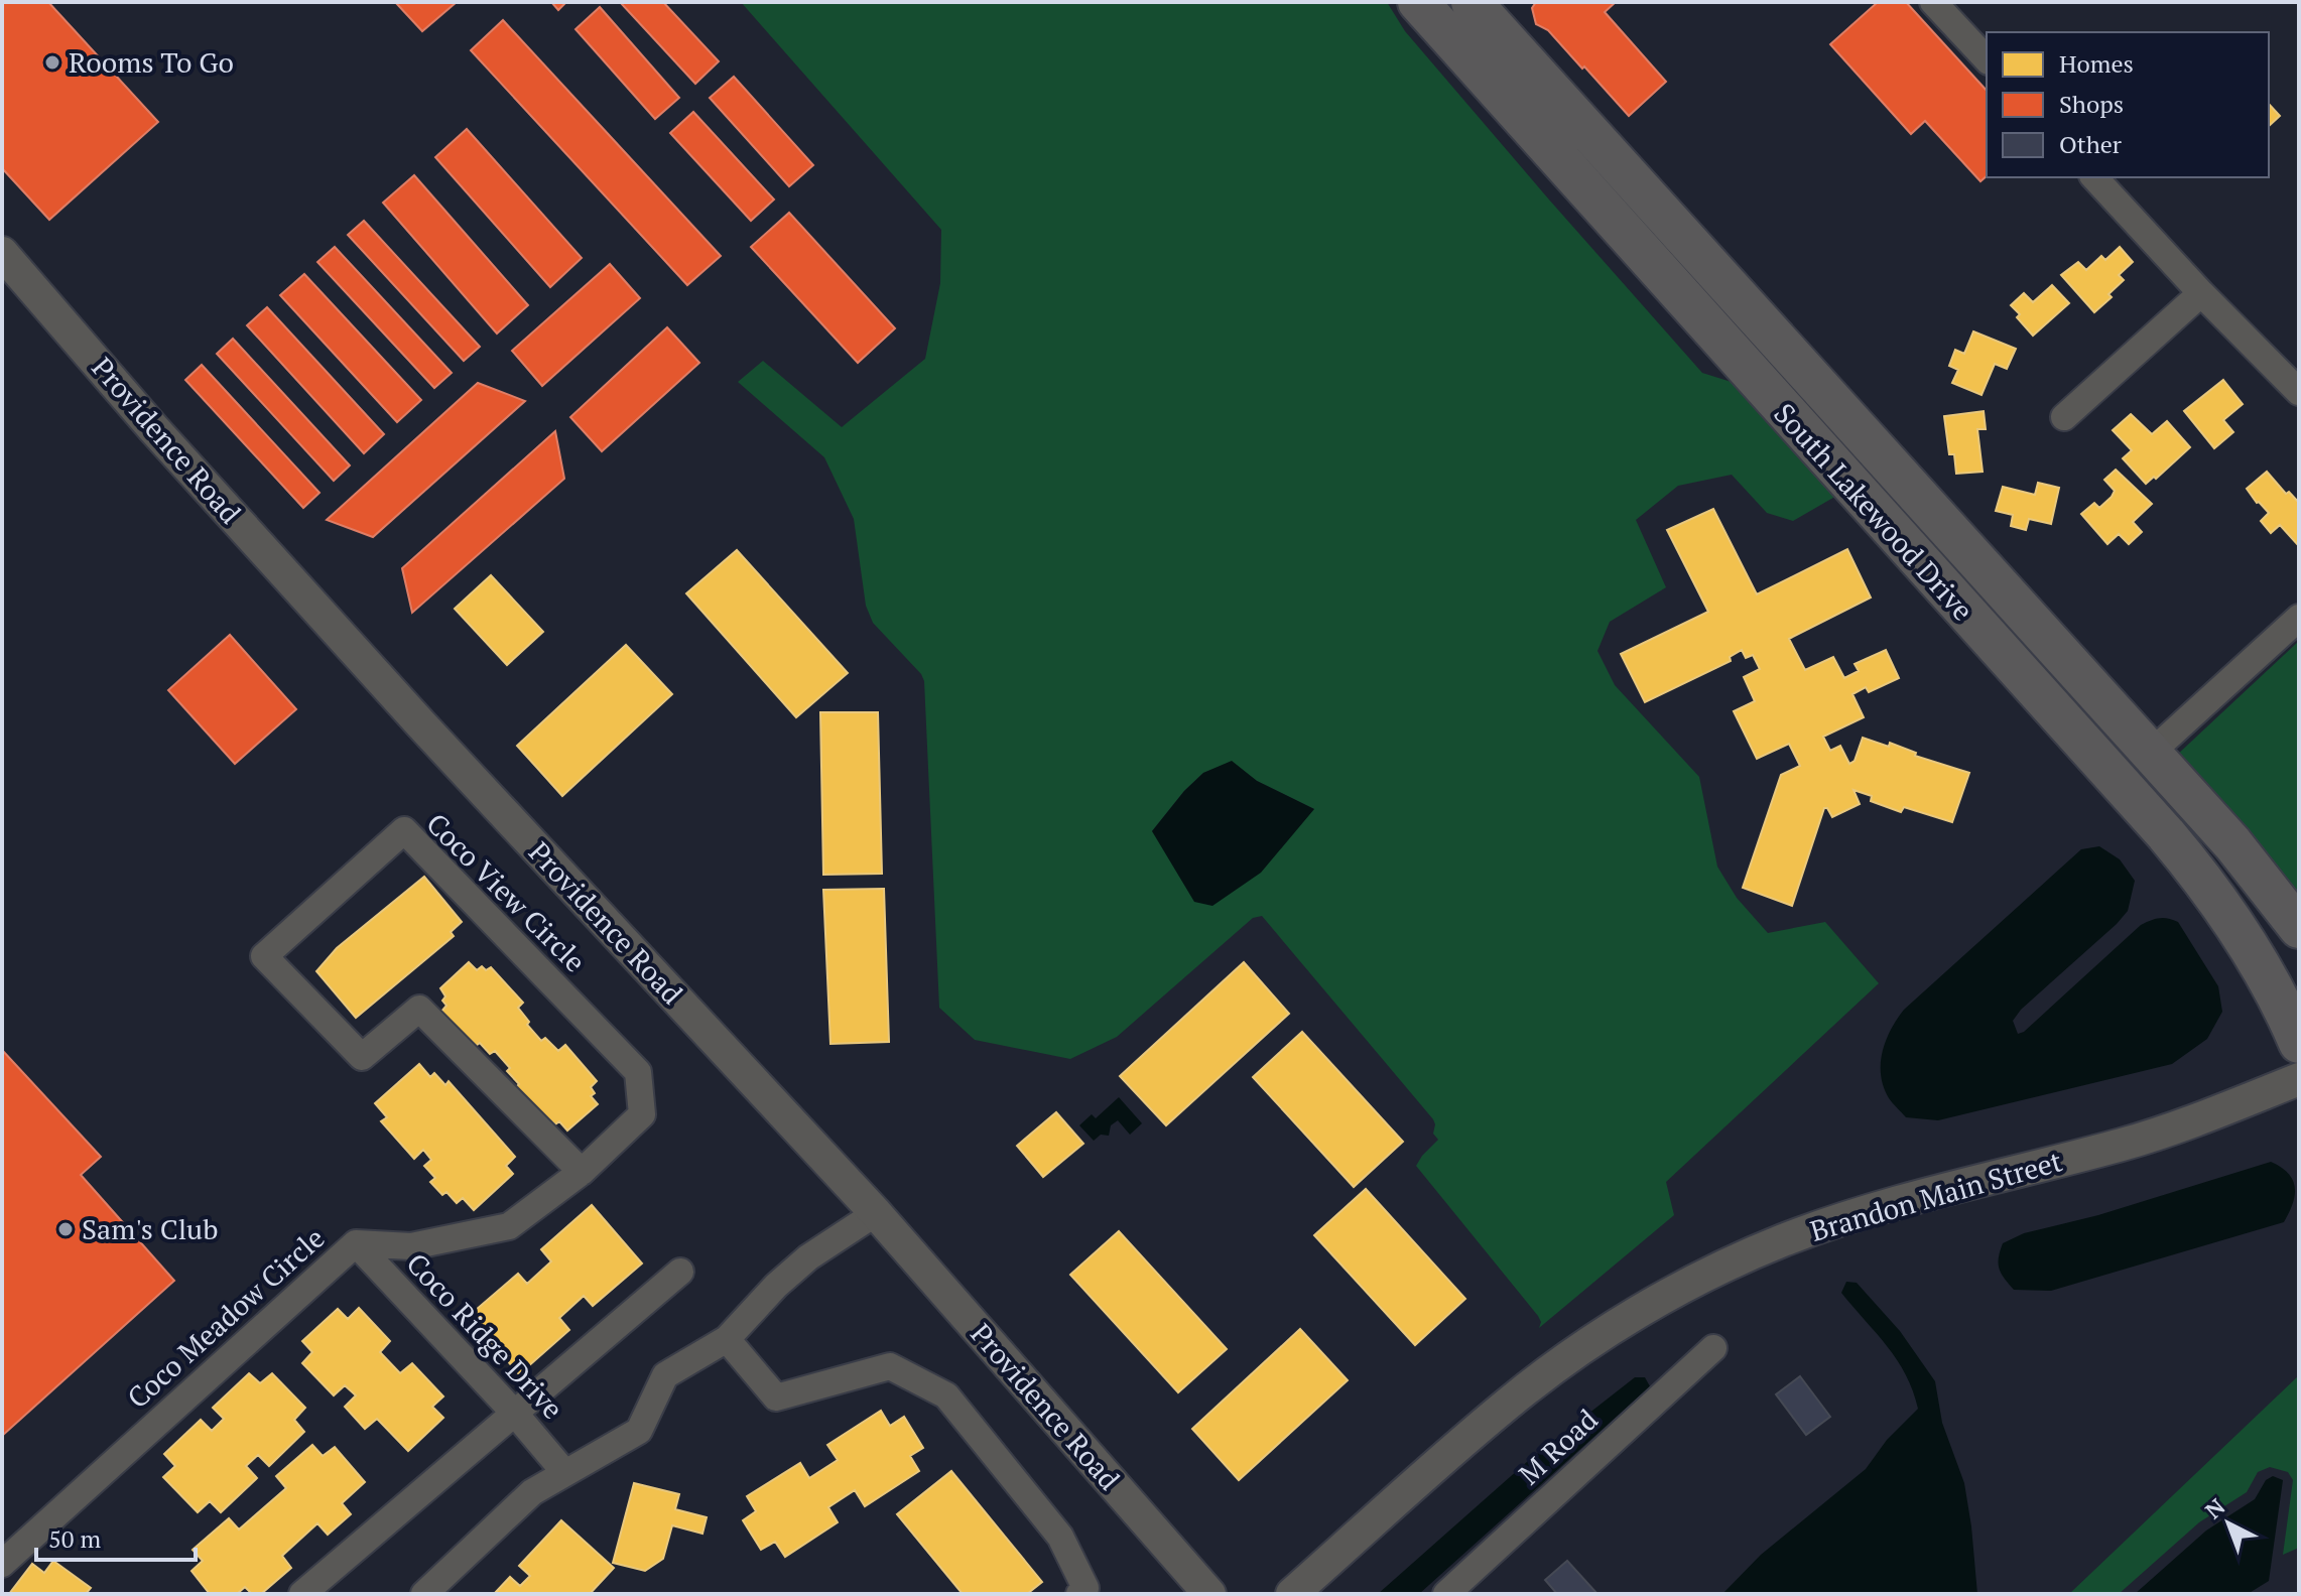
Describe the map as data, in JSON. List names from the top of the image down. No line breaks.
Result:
{"streets":{"main road":["South Lakewood Drive"],"street":["Providence Road","Coco View Circle","Brandon Main Street","Coco Meadow Circle","Coco Ridge Drive","M Road"]},"crossings":[["Coco View Circle","Coco Meadow Circle"],["Coco Meadow Circle","Coco Ridge Drive"]],"places":["Rooms To Go","Sam's Club"],"legend":["Homes","Shops","Other"],"scale_bar":"50 m","north":"top left"}
